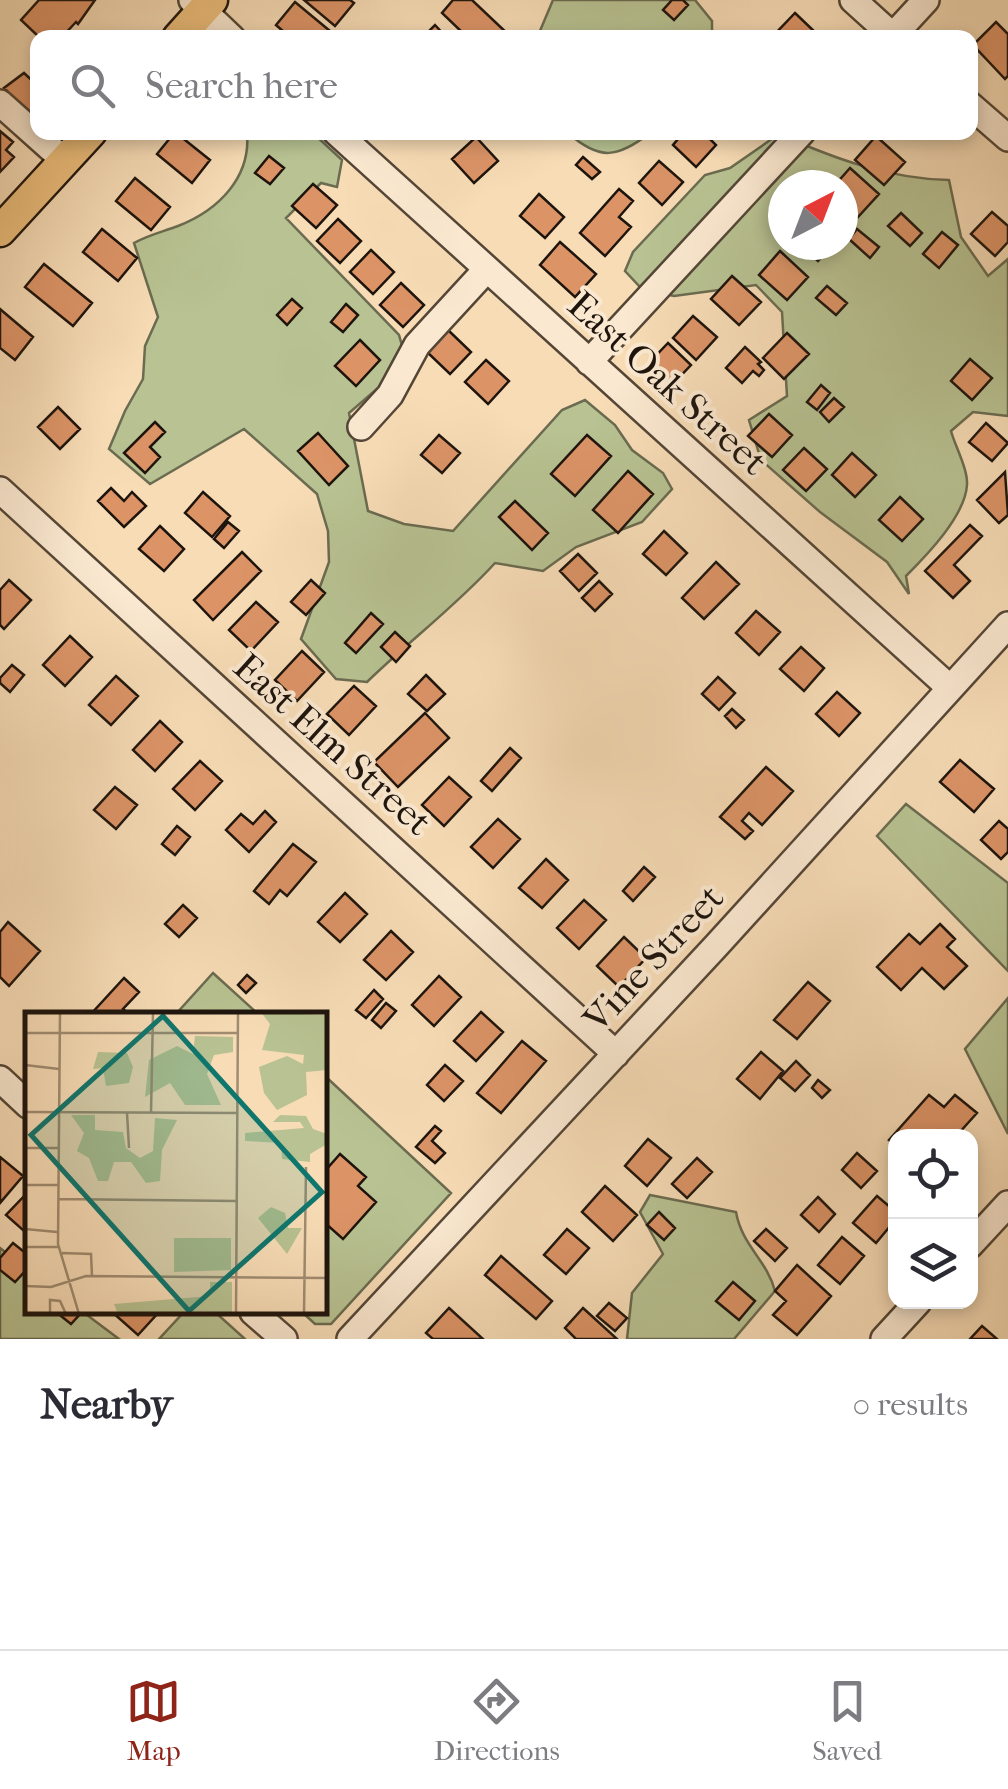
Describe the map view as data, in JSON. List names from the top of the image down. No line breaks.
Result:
{"streets":{"street":["East Oak Street","East Elm Street","Vine Street"]},"crossings":[["East Oak Street","Vine Street"],["East Elm Street","Vine Street"]],"north":"top right","page":{"search":"Search here","heading":["Nearby","0 results"],"nav":["Map","Directions","Saved"]}}
